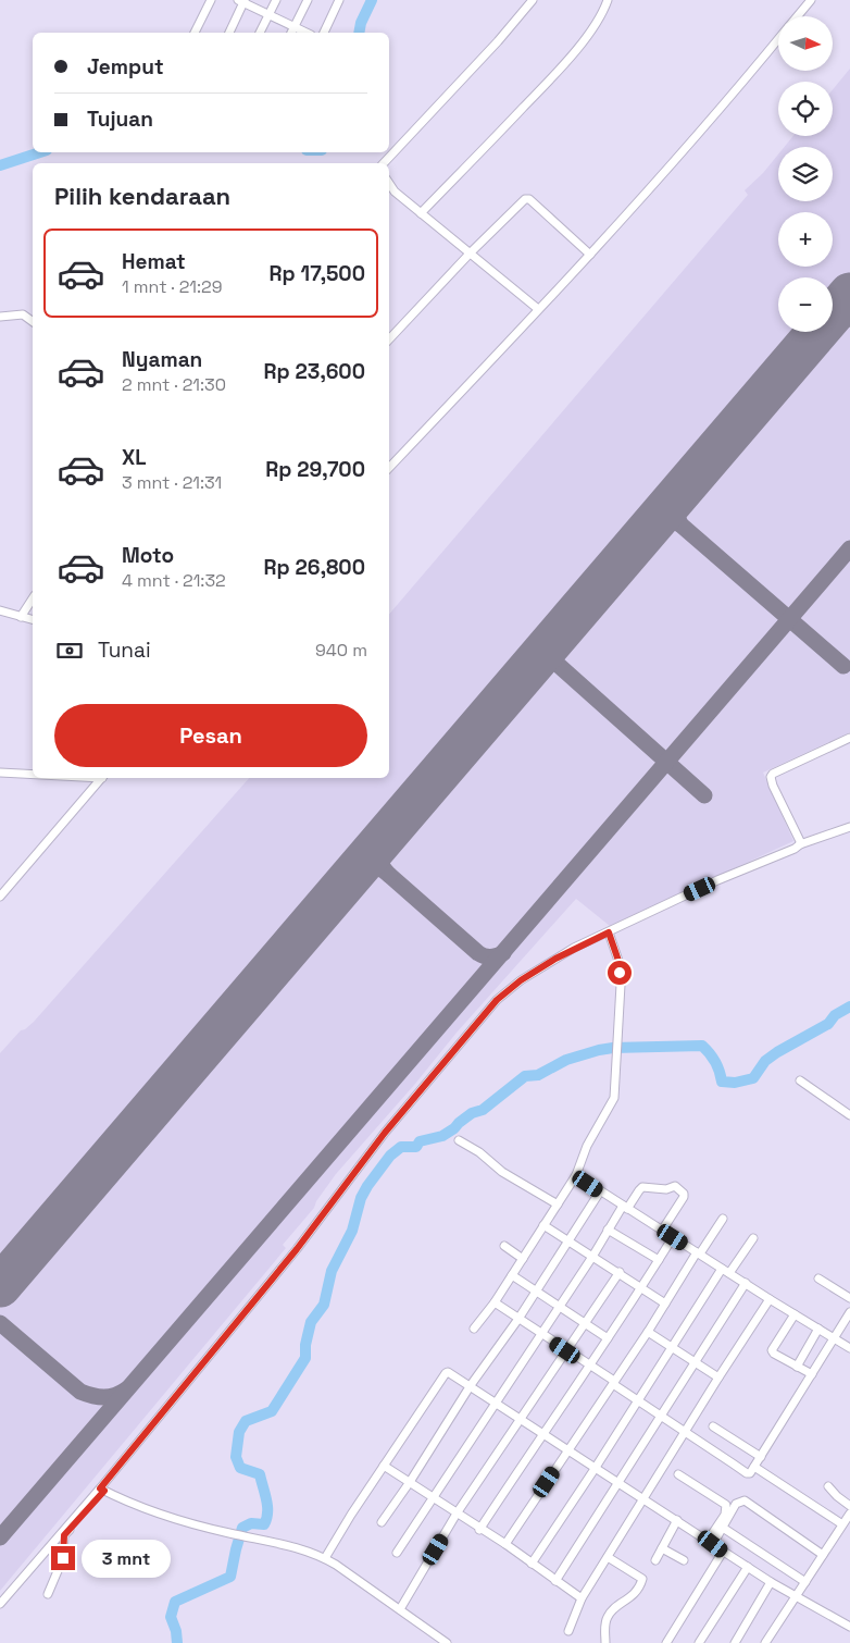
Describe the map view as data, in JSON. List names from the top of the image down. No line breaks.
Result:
{"north":"right","page":{"map_buttons":["+","−"],"banner":["Jemput","Tujuan"],"heading":"Pilih kendaraan","list":[{"name":"Hemat","note":"1 mnt · 21:29","value":"Rp 17,500"},{"name":"Nyaman","note":"2 mnt · 21:30","value":"Rp 23,600"},{"name":"XL","note":"3 mnt · 21:31","value":"Rp 29,700"},{"name":"Moto","note":"4 mnt · 21:32","value":"Rp 26,800"}],"pay":["Tunai","940 m"],"buttons":"Pesan","bubble":"3 mnt"}}
